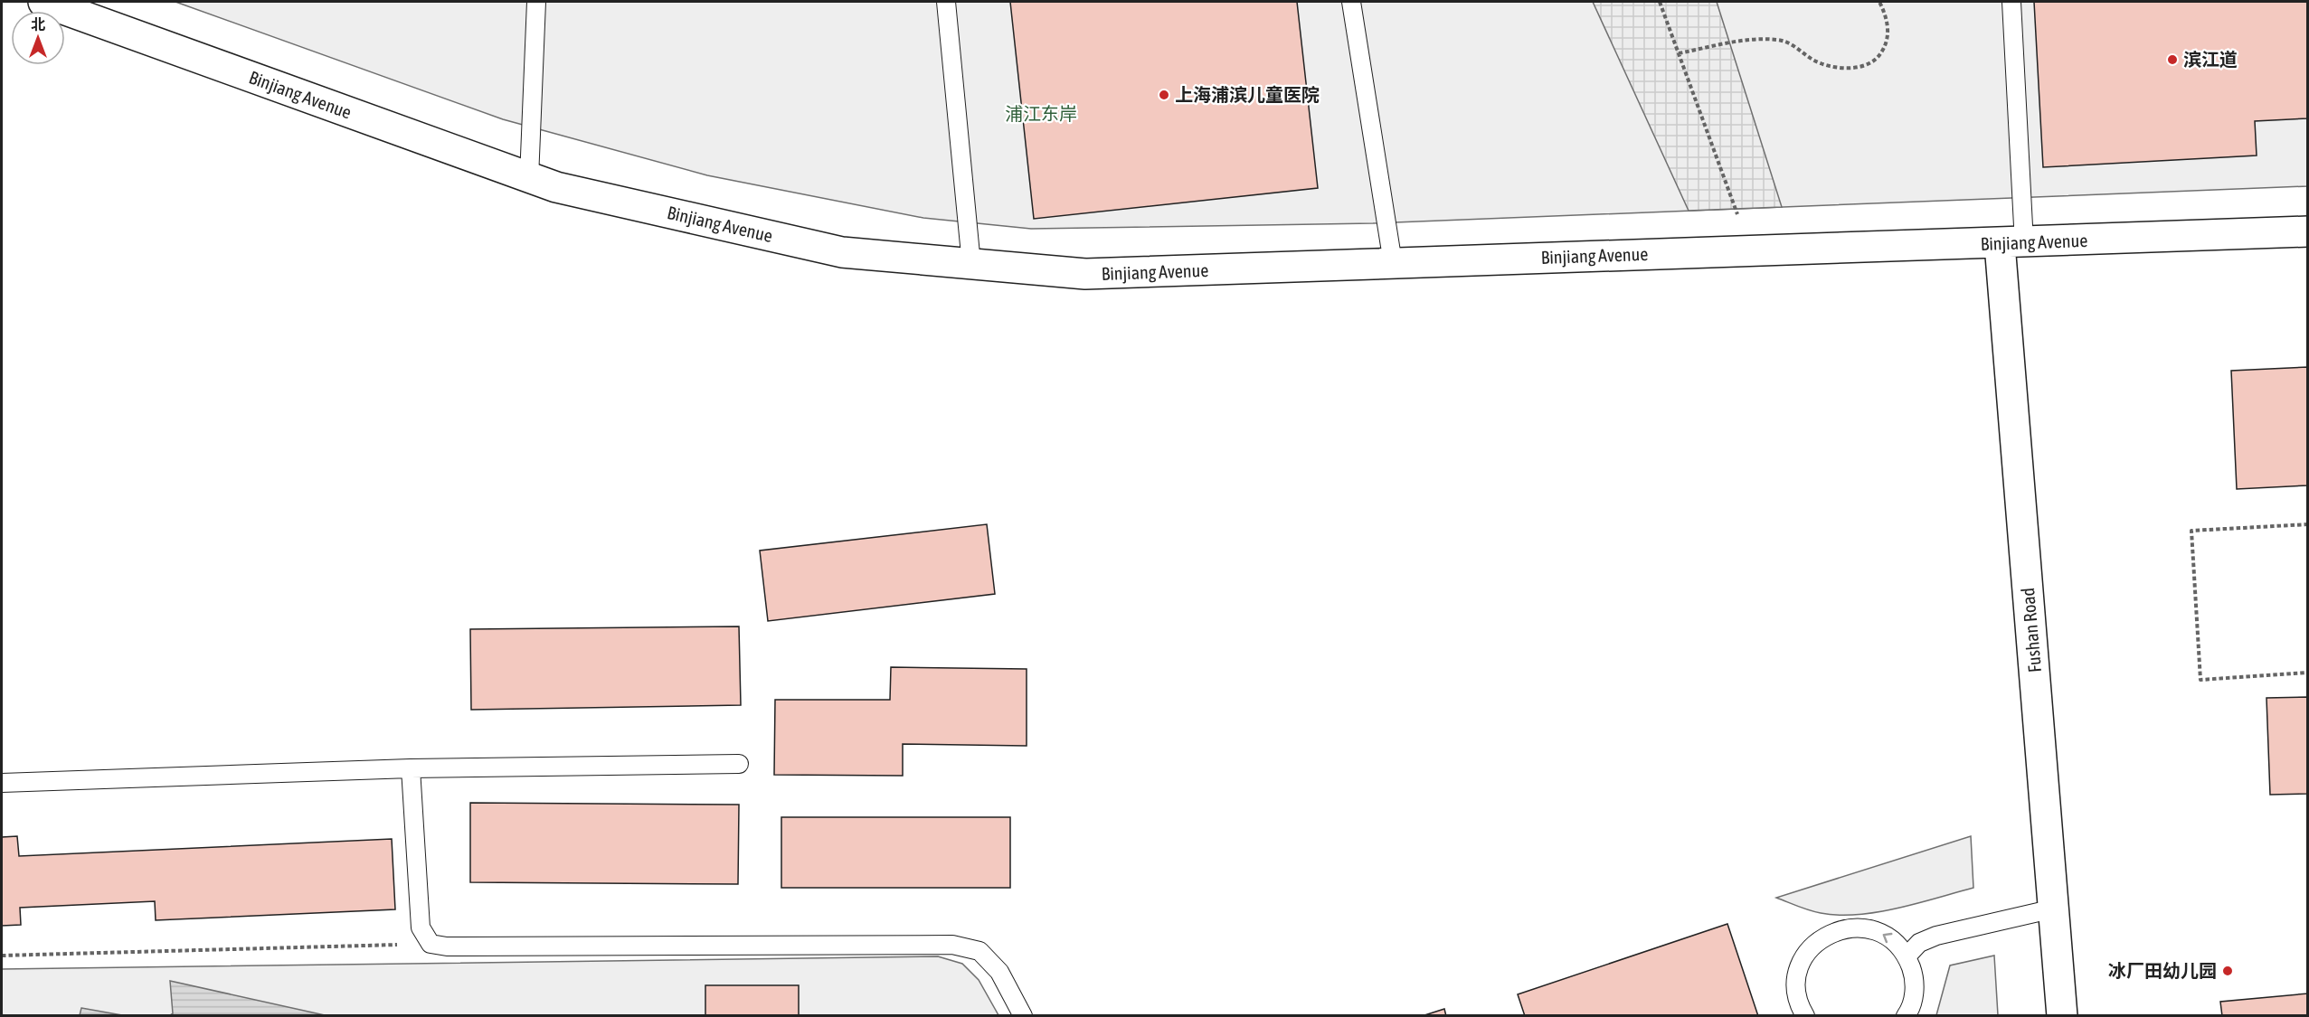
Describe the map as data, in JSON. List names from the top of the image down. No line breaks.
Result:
{"streets":{"street":["Binjiang Avenue","Fushan Road"]},"crossings":[["Binjiang Avenue","Fushan Road"]],"parks":["浦江东岸"],"places":["滨江道","上海浦滨儿童医院","冰厂田幼儿园"],"north":"top"}
